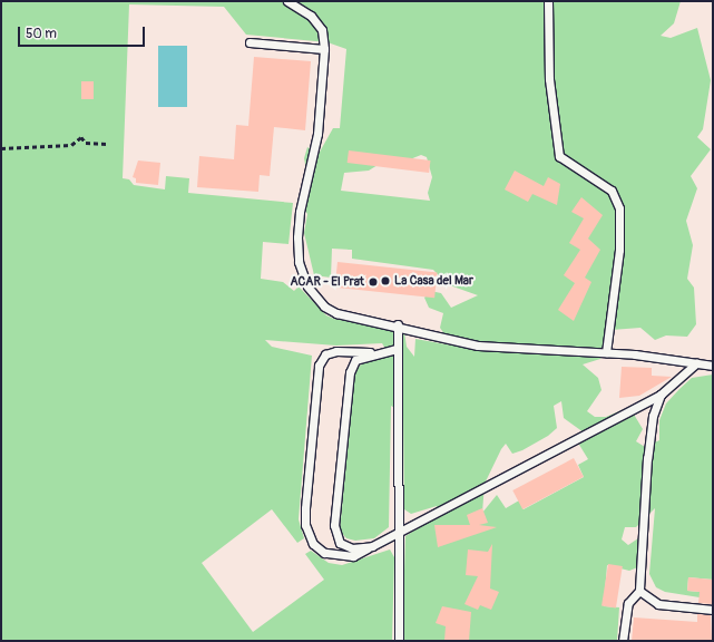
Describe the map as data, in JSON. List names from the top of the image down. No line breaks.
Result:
{"places":["La Casa del Mar","ACAR - El Prat"],"scale_bar":"50 m"}
